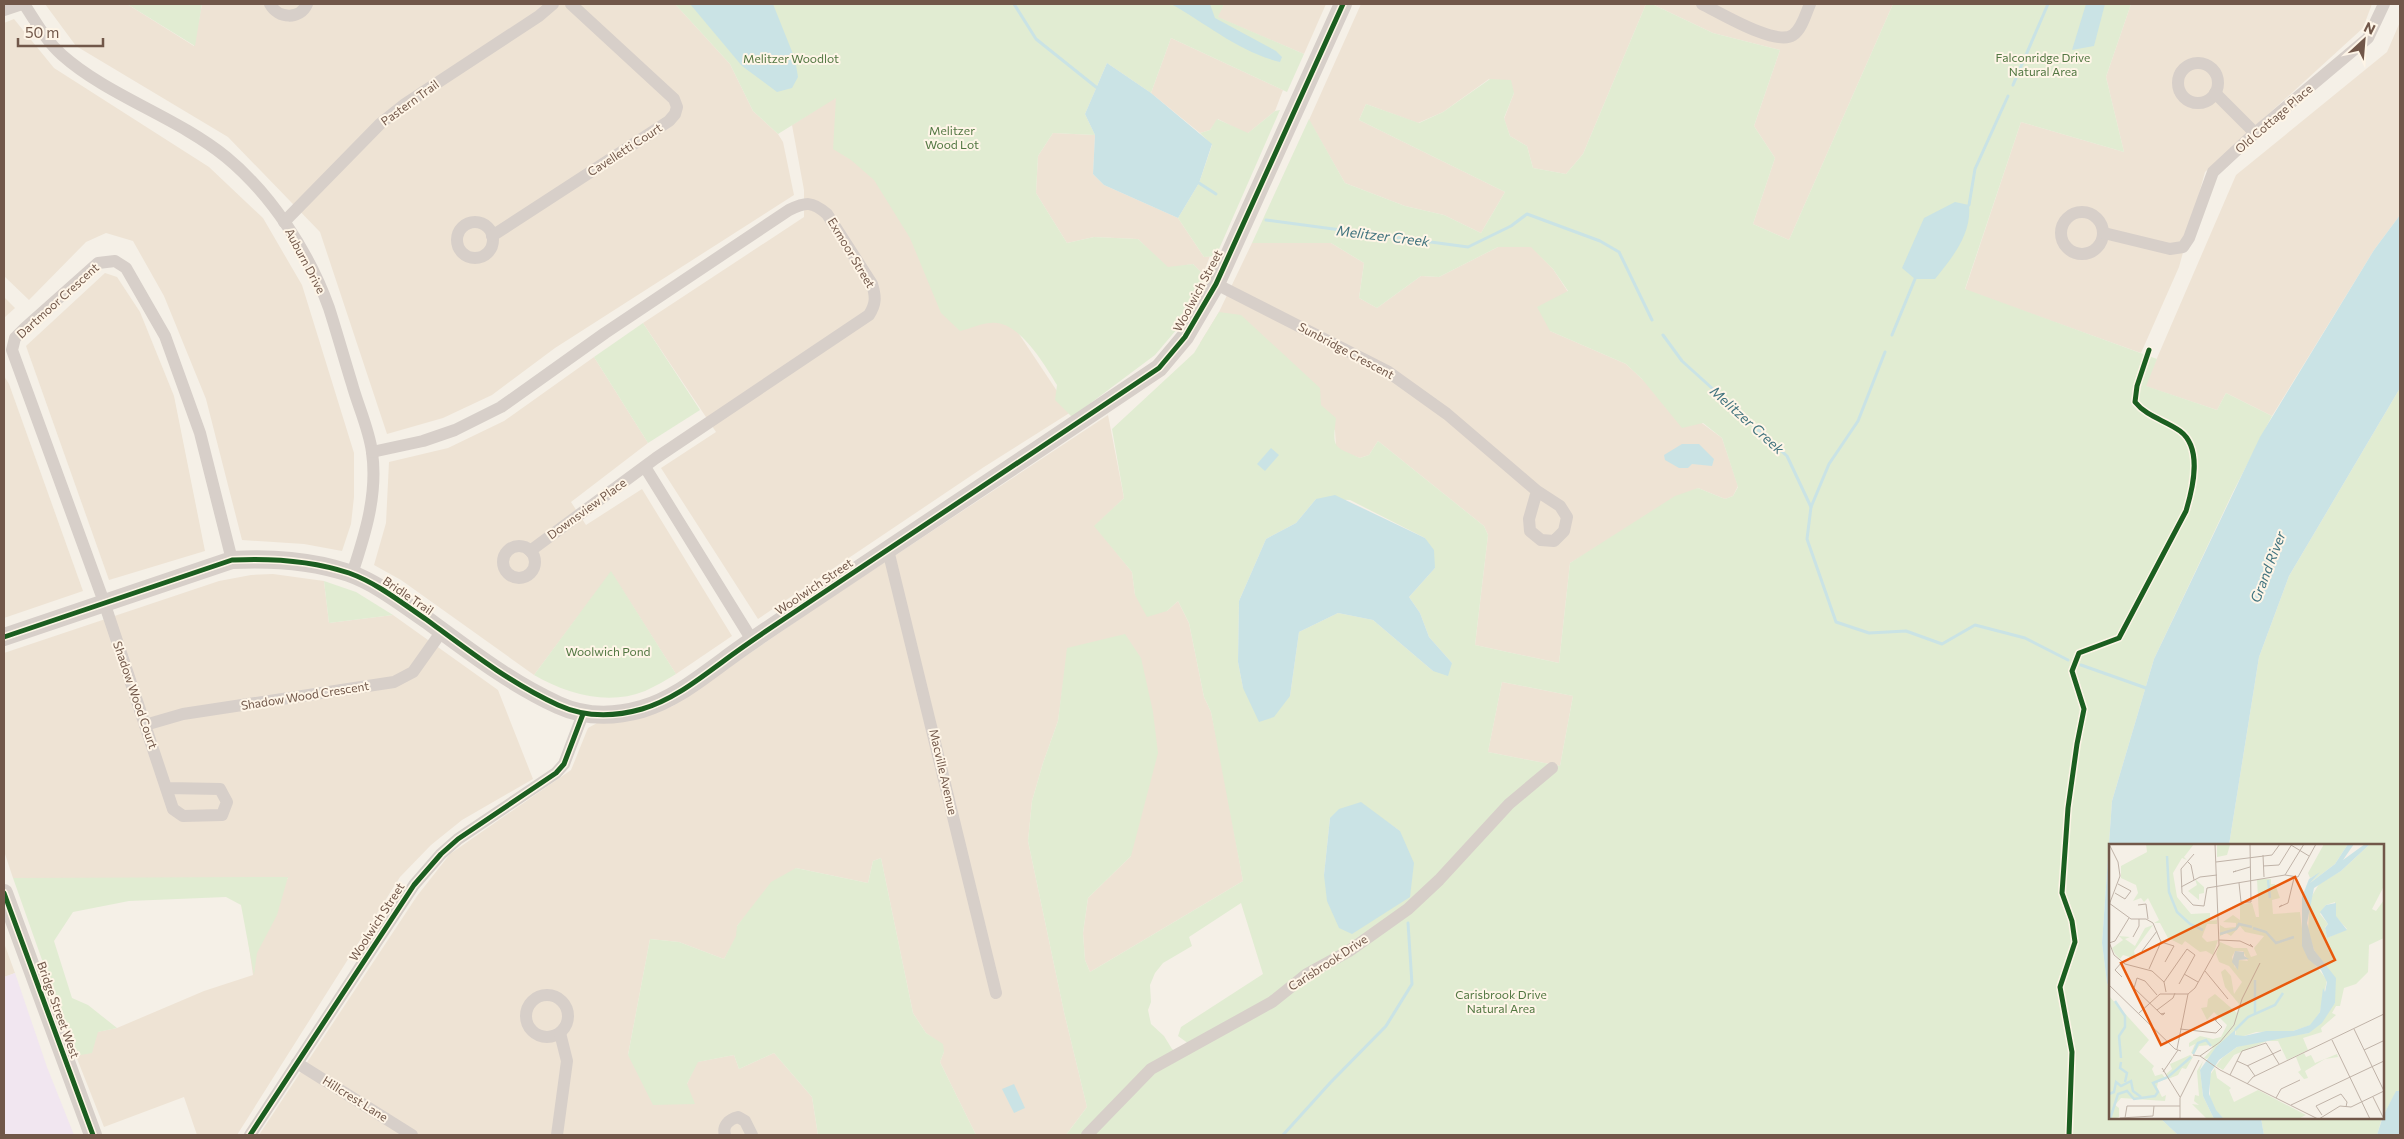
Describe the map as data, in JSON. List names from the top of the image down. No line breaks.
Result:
{"streets":{"street":["Pastern Trail","Old Cottage Place","Cavelletti Court","Exmoor Street","Auburn Drive","Woolwich Street","Dartmoor Crescent","Sunbridge Crescent","Downsview Place","Bridle Trail","Shadow Wood Court","Shadow Wood Crescent","Macville Avenue","Carisbrook Drive","Bridge Street West","Hillcrest Lane"]},"crossings":[["Pastern Trail","Auburn Drive"],["Exmoor Street","Auburn Drive"],["Exmoor Street","Downsview Place"],["Auburn Drive","Bridle Trail"],["Woolwich Street","Sunbridge Crescent"],["Woolwich Street","Bridle Trail"],["Woolwich Street","Macville Avenue"],["Woolwich Street","Hillcrest Lane"],["Dartmoor Crescent","Bridle Trail"],["Dartmoor Crescent","Shadow Wood Court"],["Bridle Trail","Shadow Wood Court"],["Bridle Trail","Shadow Wood Crescent"],["Shadow Wood Court","Shadow Wood Crescent"]],"water":["Melitzer Creek","Grand River"],"parks":["Falconridge Drive Natural Area","Melitzer Woodlot","Melitzer Wood Lot","Woolwich Pond","Carisbrook Drive Natural Area"],"scale_bar":"50 m","north":"top right"}
